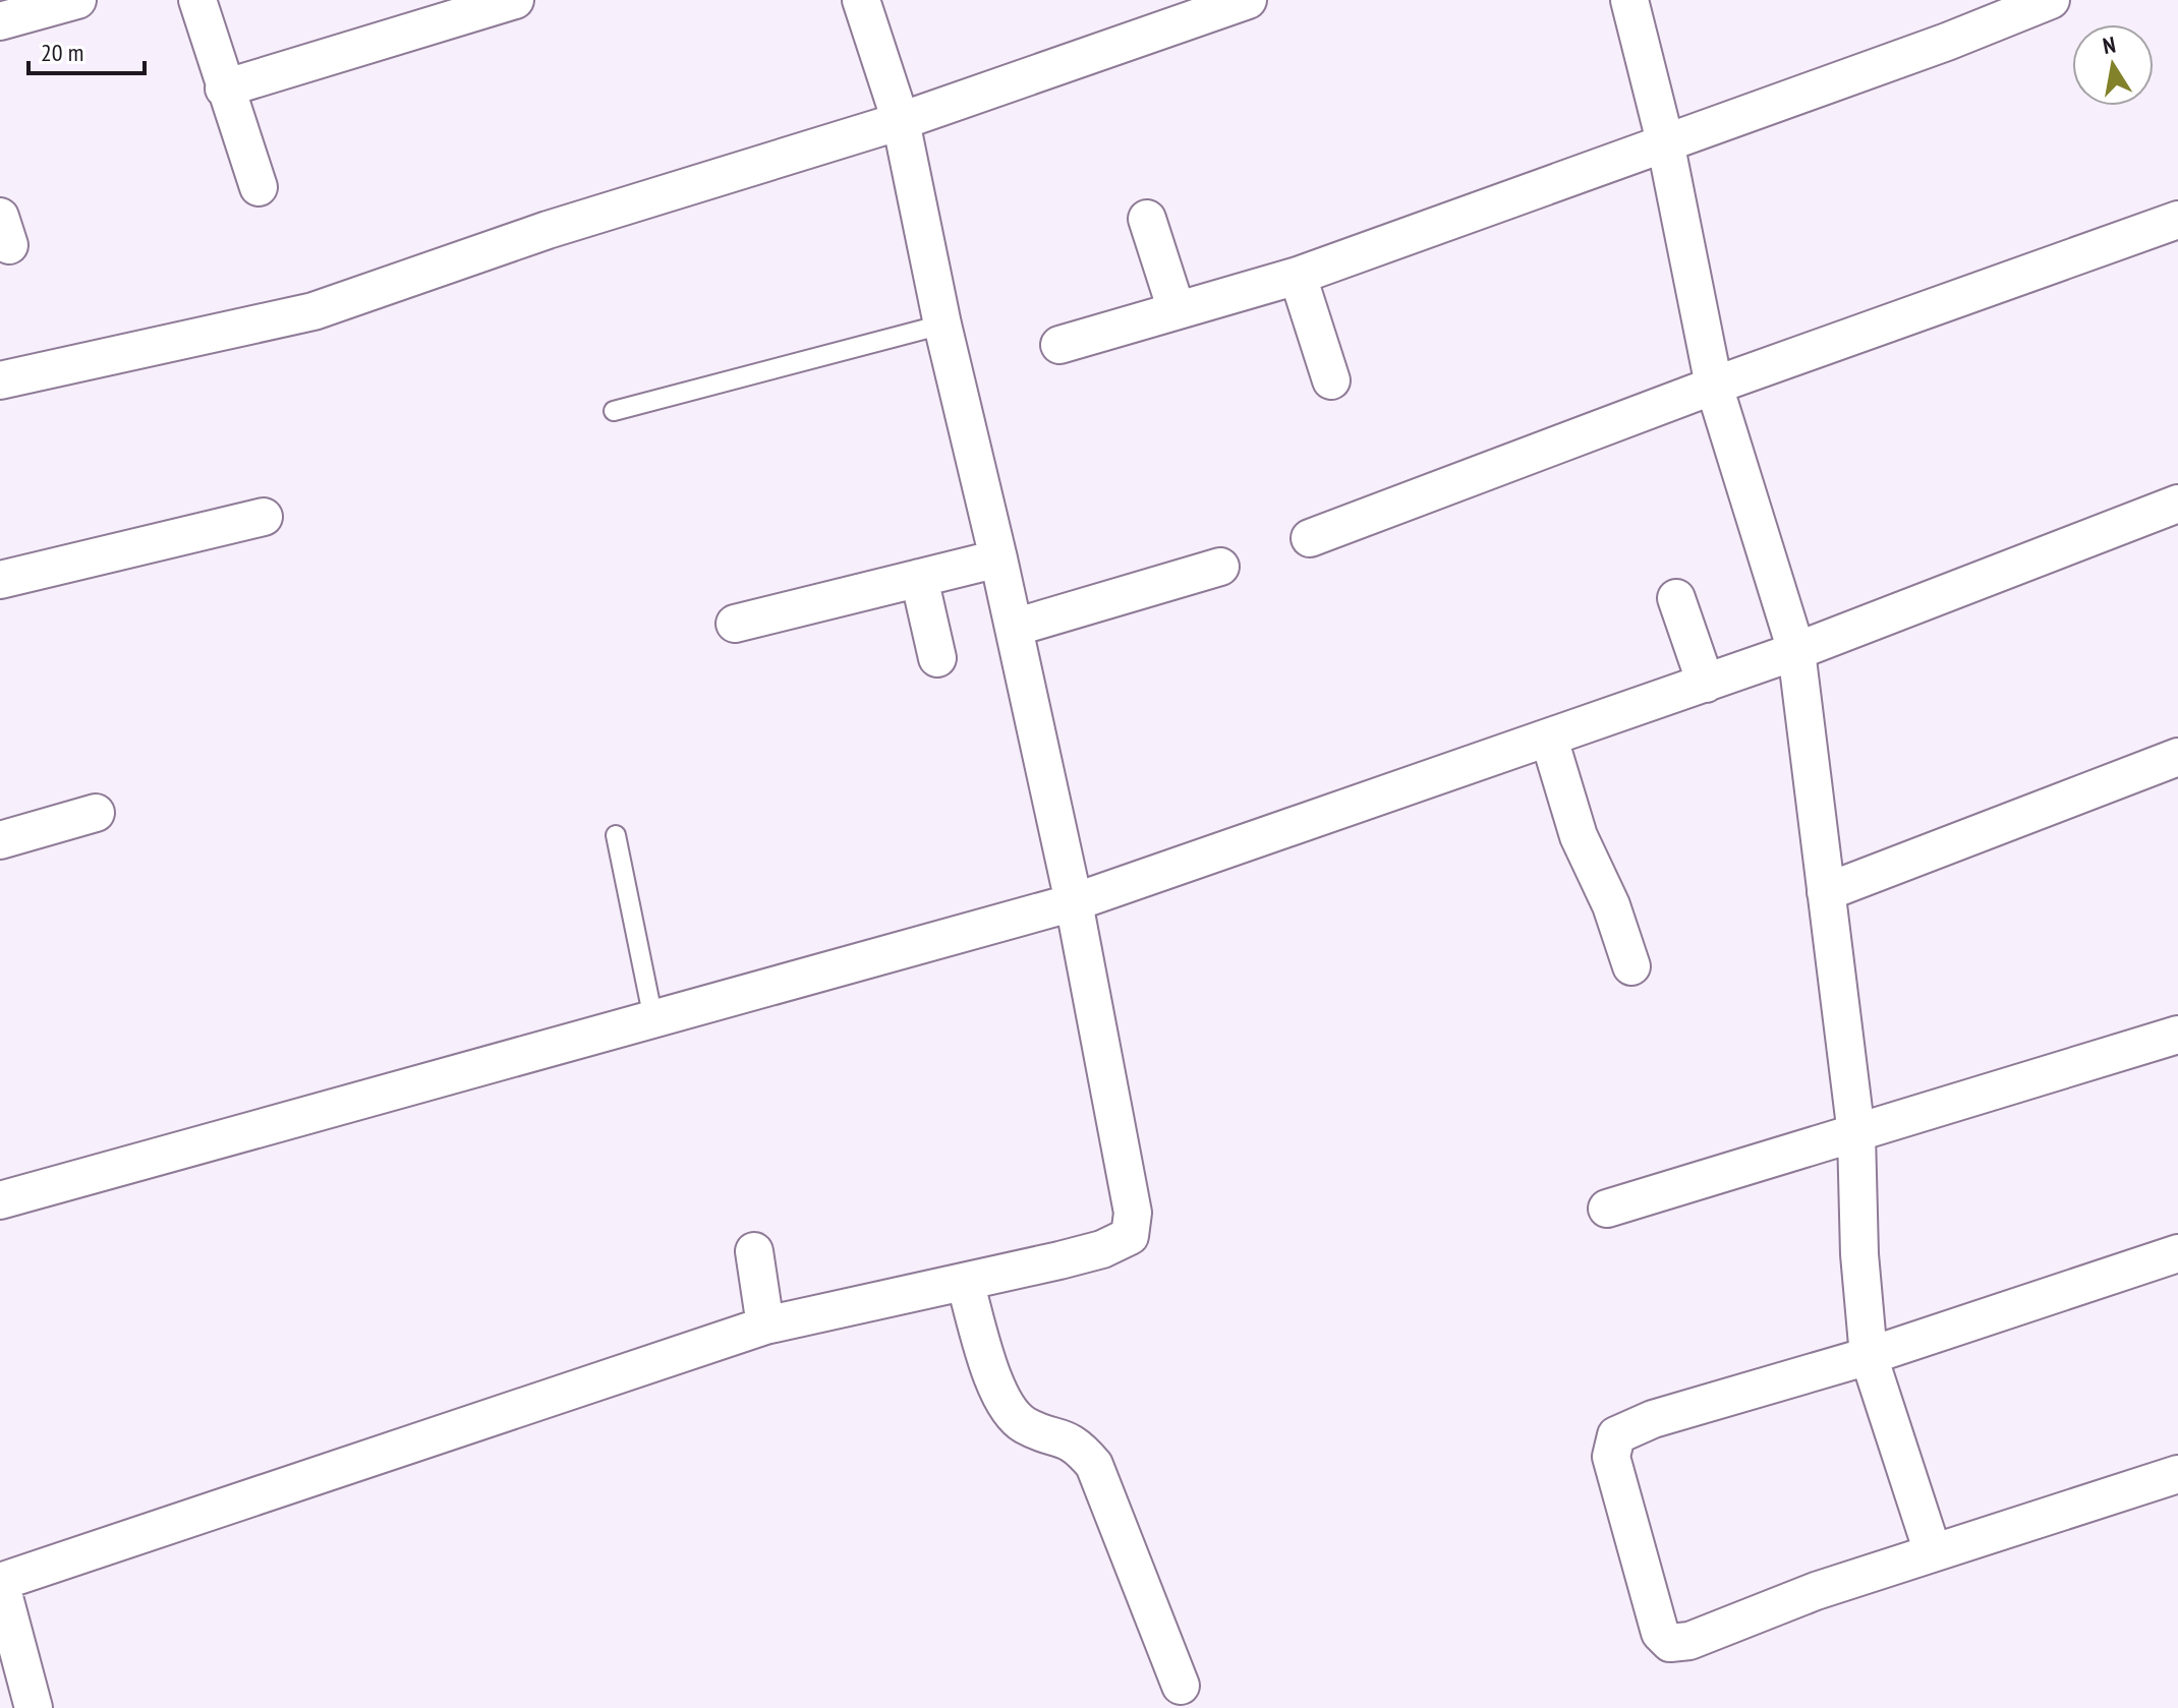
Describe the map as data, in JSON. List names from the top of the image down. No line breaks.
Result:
{"scale_bar":"20 m","north":"top"}
